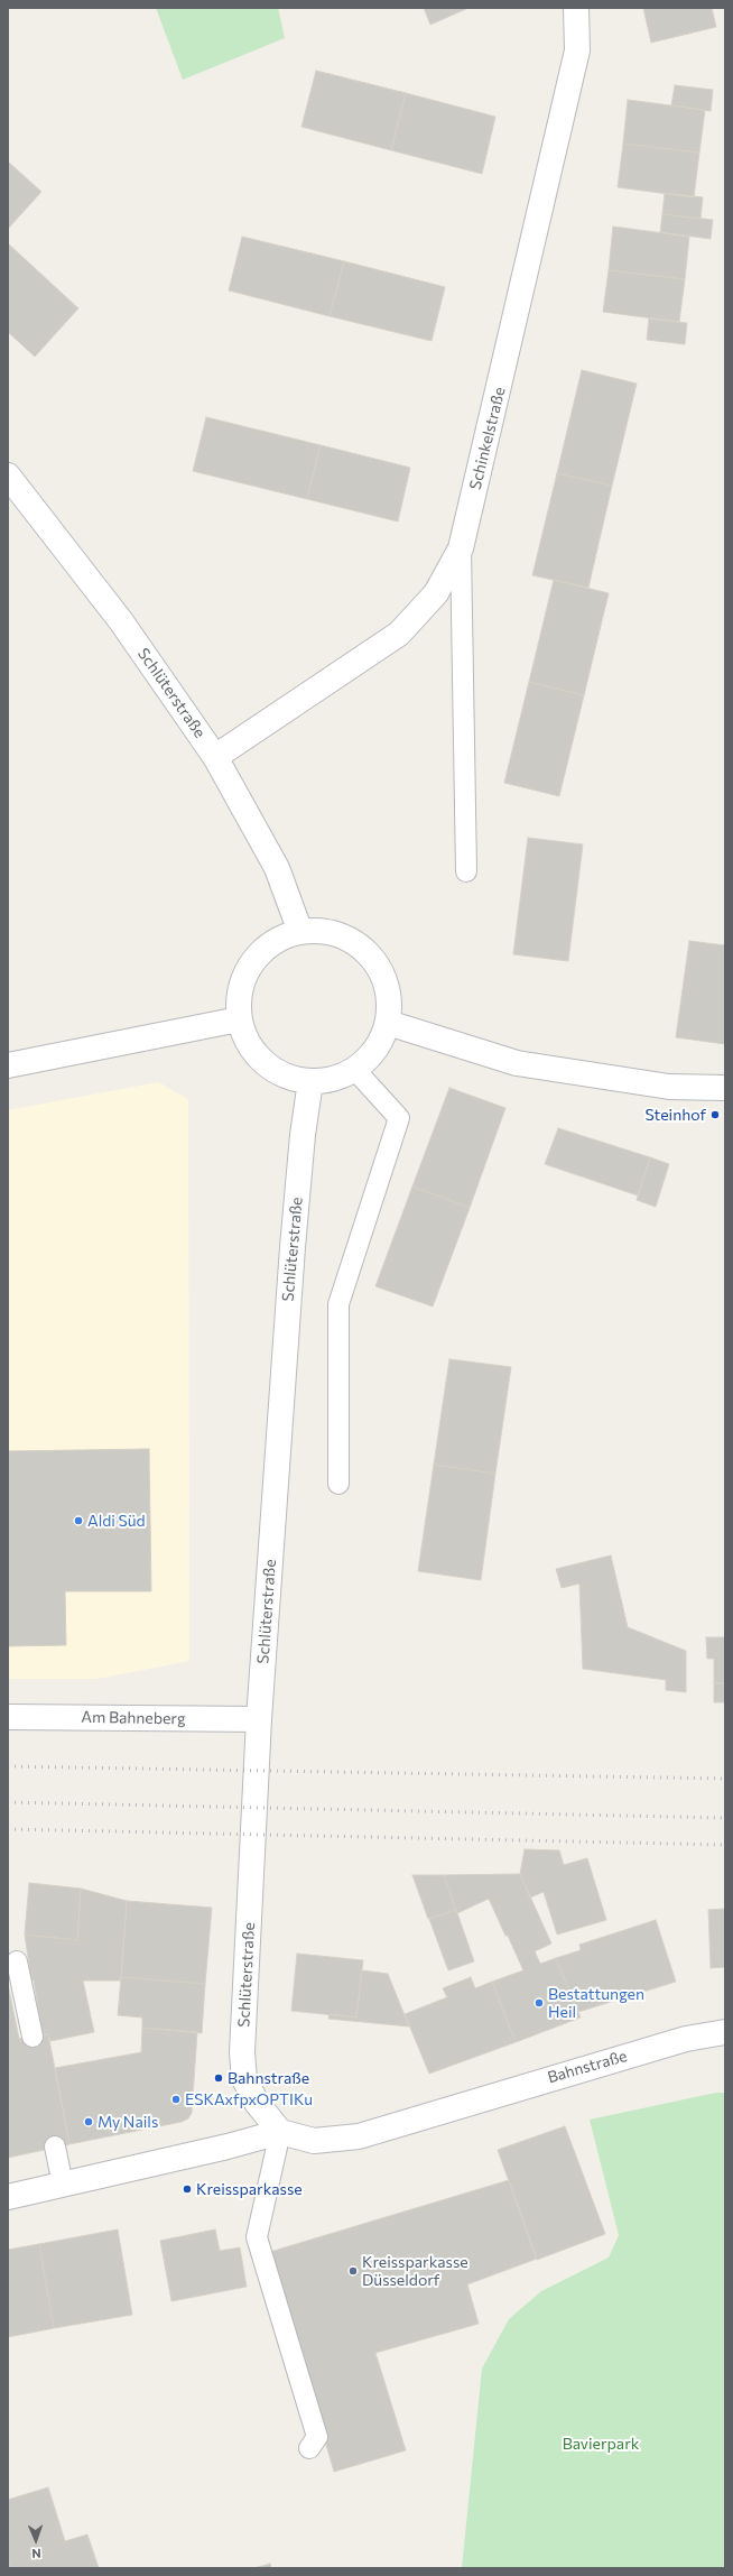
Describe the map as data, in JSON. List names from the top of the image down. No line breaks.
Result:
{"streets":{"street":["Schinkelstraße","Schlüterstraße","Am Bahneberg","Bahnstraße"]},"crossings":[["Schinkelstraße","Schlüterstraße"],["Schlüterstraße","Am Bahneberg"],["Schlüterstraße","Bahnstraße"]],"parks":["Bavierpark"],"places":["Steinhof","Aldi Süd","Bestattungen Heil","Bahnstraße","ESKAxfpxOPTIKu","My Nails","Kreissparkasse","Kreissparkasse Düsseldorf"],"north":"bottom"}
